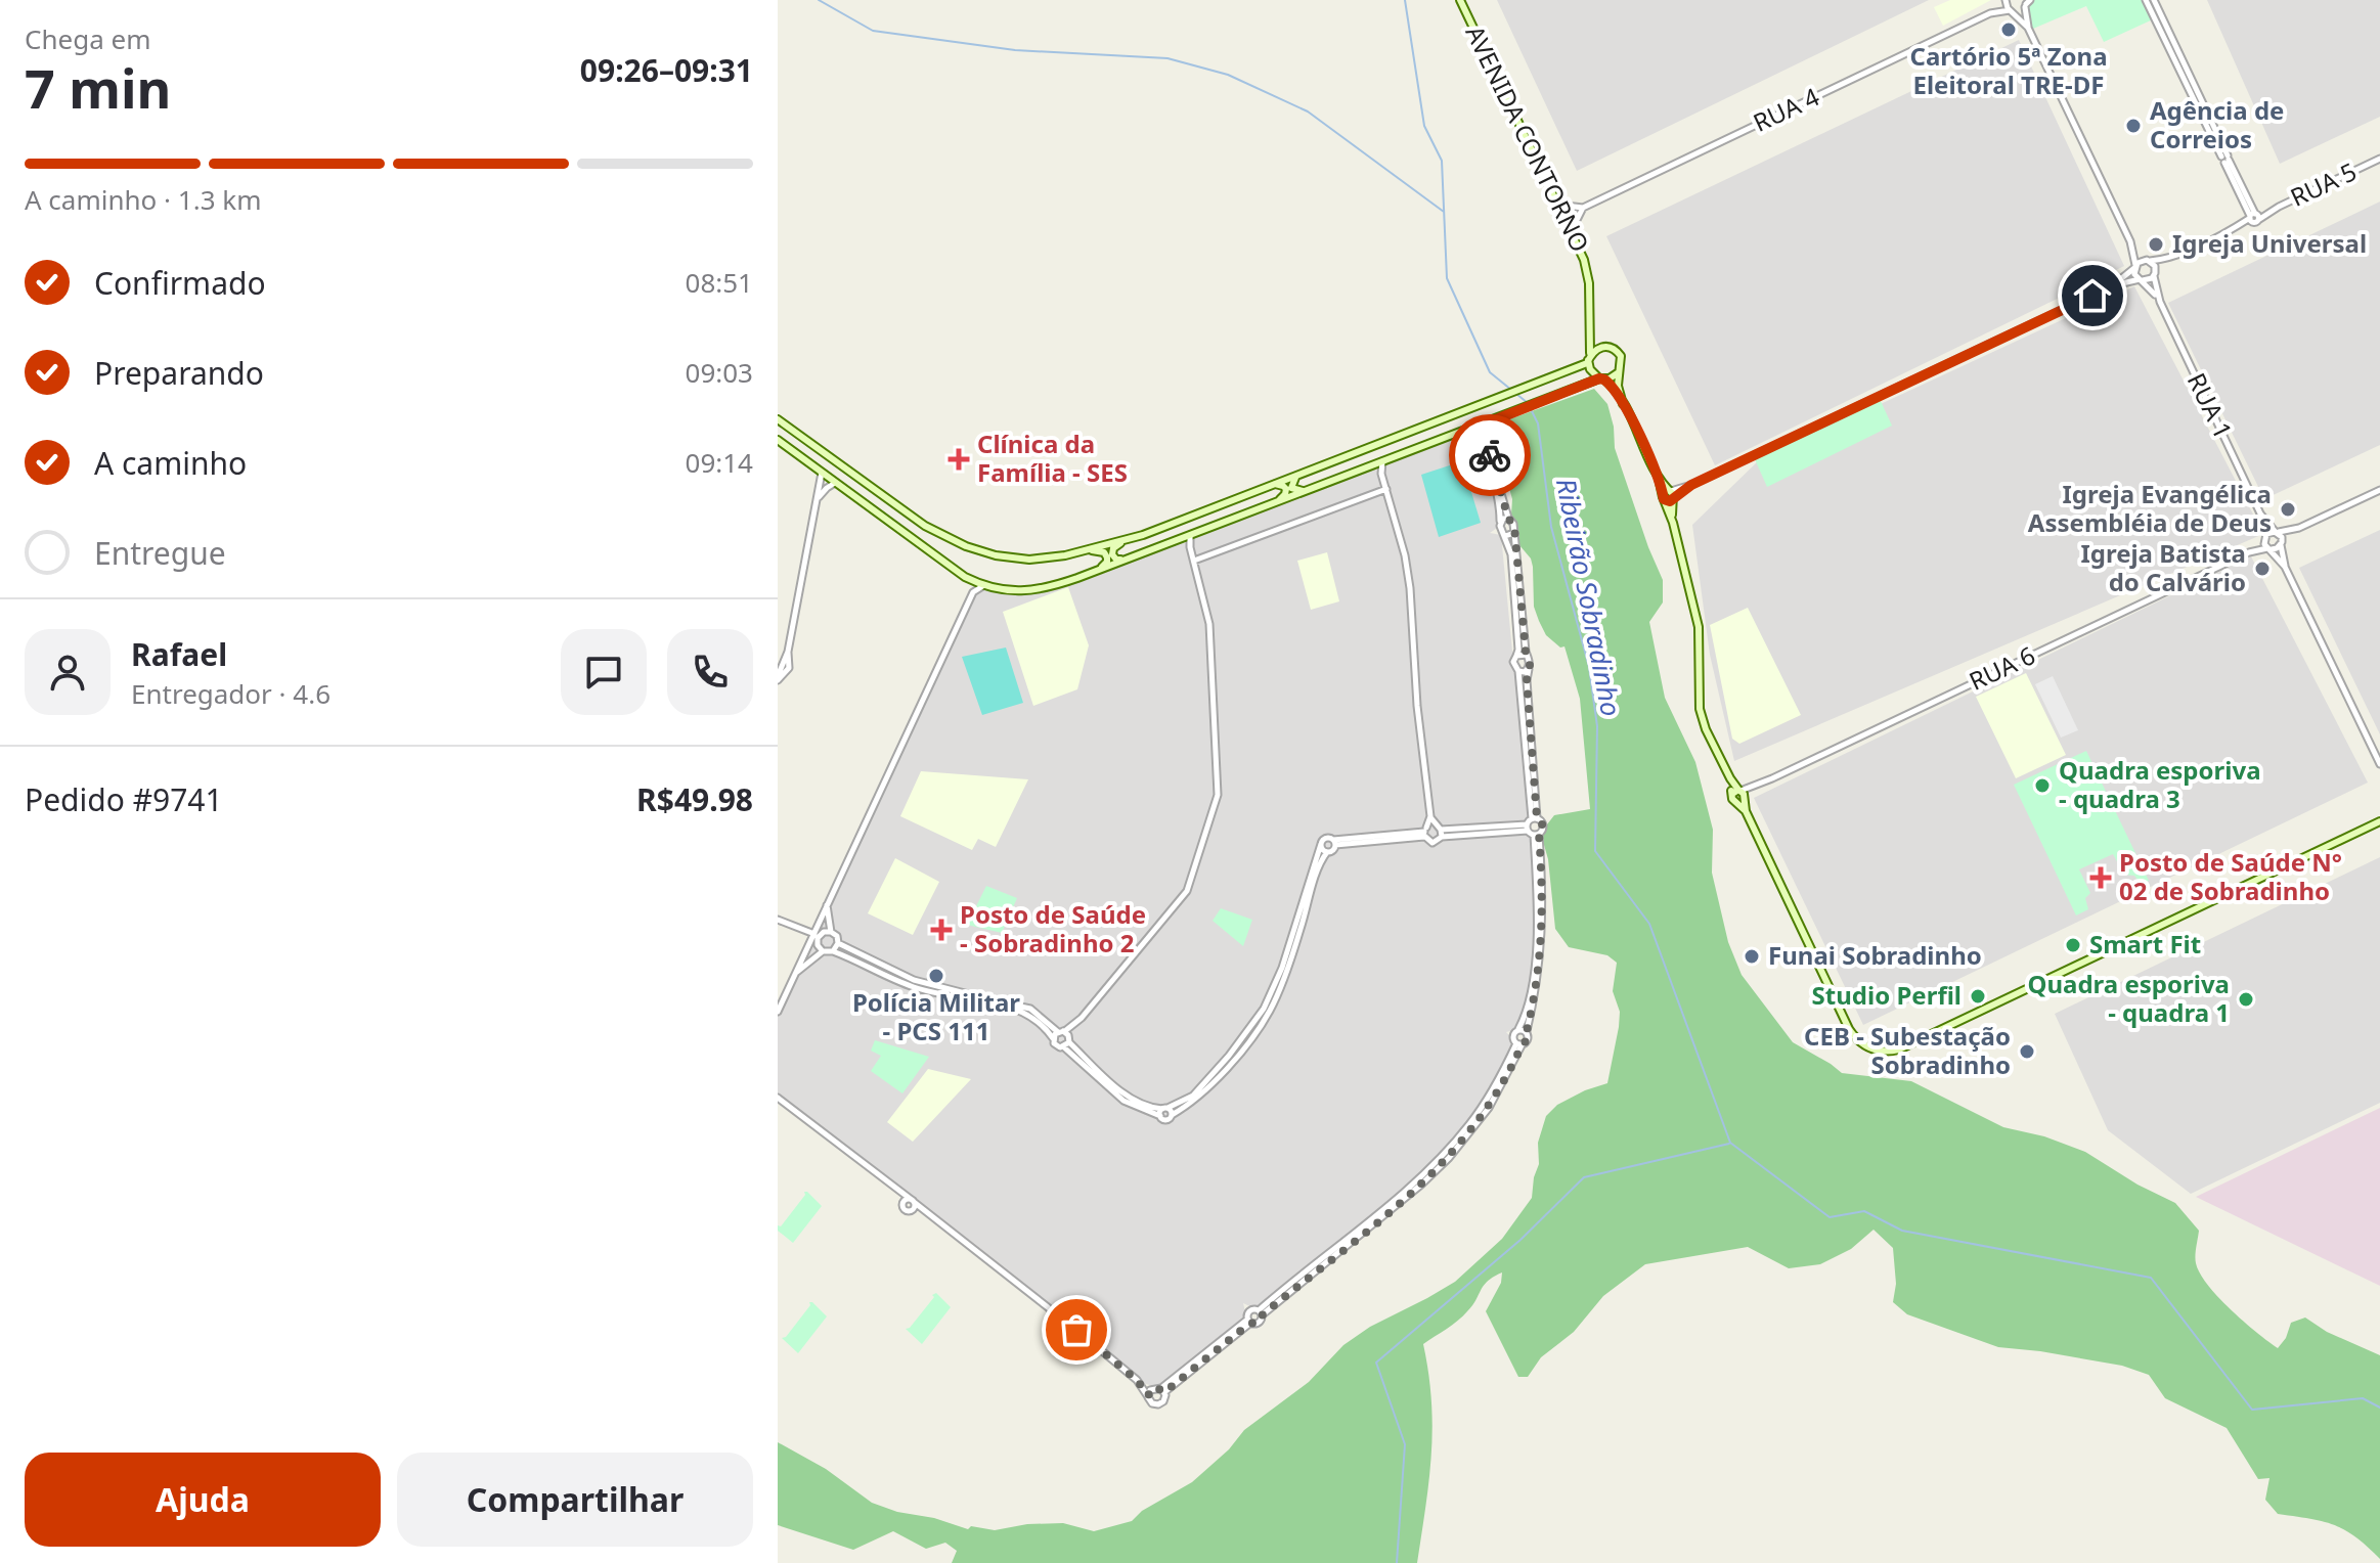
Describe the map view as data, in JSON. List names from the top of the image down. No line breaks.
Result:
{"streets":{"main road":["AVENIDA CONTORNO"],"street":["RUA 4","RUA 5","RUA 1","RUA 6"]},"water":["Ribeirão Sobradinho"],"places":{"other":["Cartório 5ª Zona Eleitoral TRE-DF","Agência de Correios","Igreja Universal","Igreja Evangélica Assembléia de Deus","Igreja Batista do Calvário","Quadra esporiva - quadra 3","Smart Fit","Funai Sobradinho","Polícia Militar - PCS 111","Studio Perfil","Quadra esporiva - quadra 1","CEB - Subestação Sobradinho"],"health":["Clínica da Família - SES","Posto de Saúde N° 02 de Sobradinho","Posto de Saúde - Sobradinho 2"]},"page":{"heading":["7 min","Chega em","09:26–09:31"],"panel":["Rafael","Entregador · 4.6","Pedido #9741","R$49.98"],"bar":"A caminho · 1.3 km","list":[["Confirmado","08:51"],["Preparando","09:03"],["A caminho","09:14"],"Entregue"],"buttons":["Ajuda","Compartilhar"]}}
